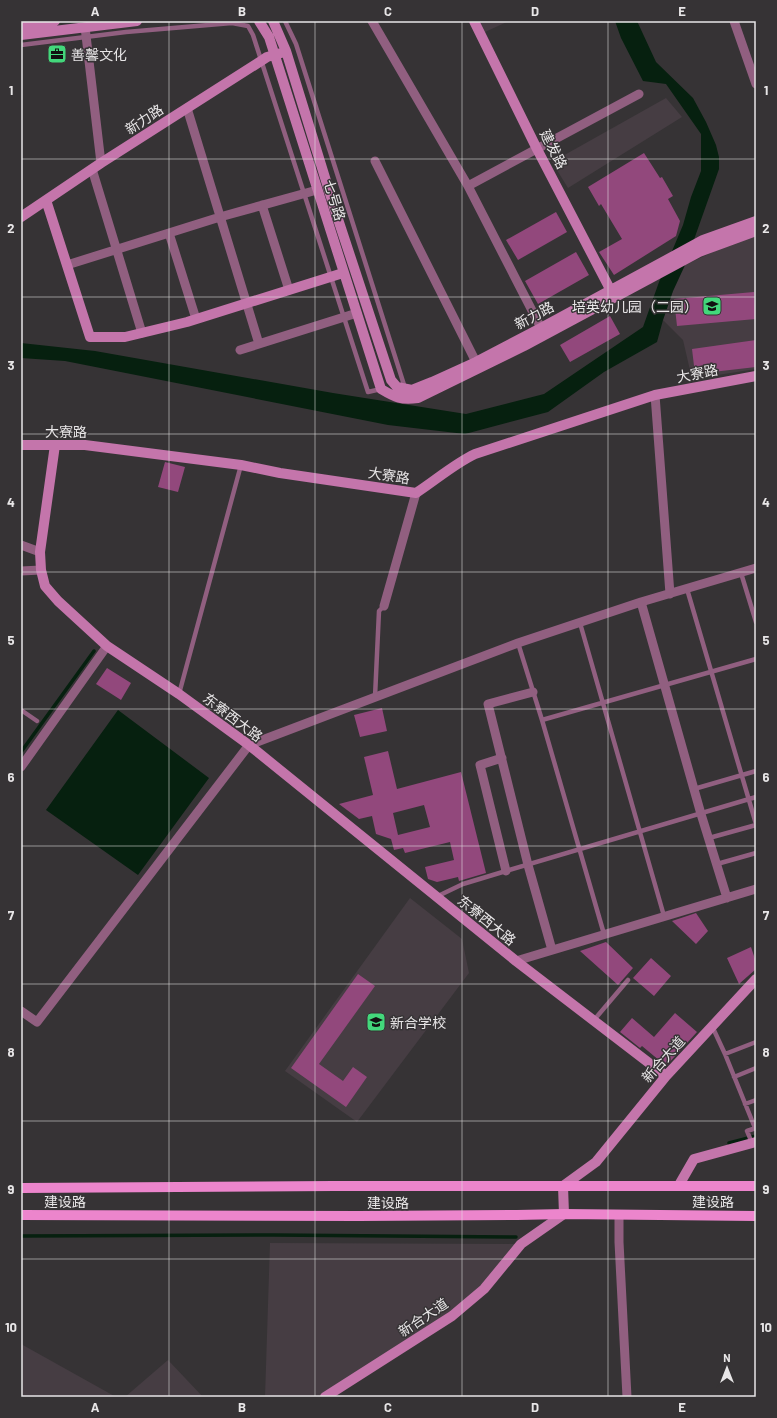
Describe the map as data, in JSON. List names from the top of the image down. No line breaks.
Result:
{"streets":{"main road":["建设路"],"street":["新力路","建发路","七号路","大寮路","东寮西大路","新合大道"]},"crossings":[["新力路","建发路"],["新力路","七号路"],["大寮路","东寮西大路"],["东寮西大路","新合大道"],["新合大道","建设路"]],"places":{"office":["善馨文化"],"school or university":["培英幼儿园（二园）","新合学校"]},"north":"top","grid":{"columns":["A","B","C","D","E"],"rows":["1","2","3","4","5","6","7","8","9","10"]}}
